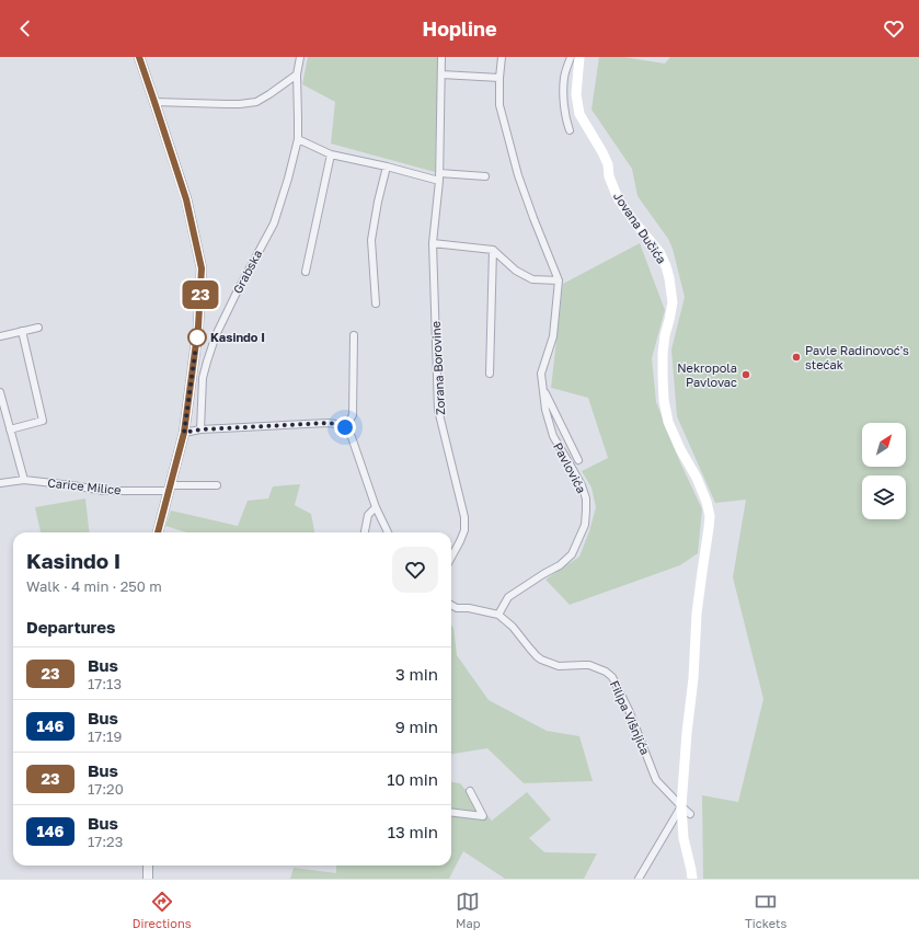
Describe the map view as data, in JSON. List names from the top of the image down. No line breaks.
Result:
{"streets":{"main road":["Jovana Dučića"],"street":["Grabska","Zorana Borovine","Pavlovića","Carice Milice","Filipa Višnjića"]},"crossings":[["Jovana Dučića","Filipa Višnjića"],["Pavlovića","Filipa Višnjića"]],"places":["Kasindo I","Pavle Radinovoć's stećak","Nekropola Pavlovac"],"lines":["bus line 23"],"north":"top right","page":{"header":"Hopline","on_map":"23","heading":[["Kasindo I","Walk · 4 min · 250 m"],"Departures"],"list":[{"mark":"23","name":"Bus","note":"17:13","value":"3 min"},{"mark":"146","name":"Bus","note":"17:19","value":"9 min"},{"mark":"23","name":"Bus","note":"17:20","value":"10 min"},{"mark":"146","name":"Bus","note":"17:23","value":"13 min"}],"tabs":["Directions","Map","Tickets"]}}
